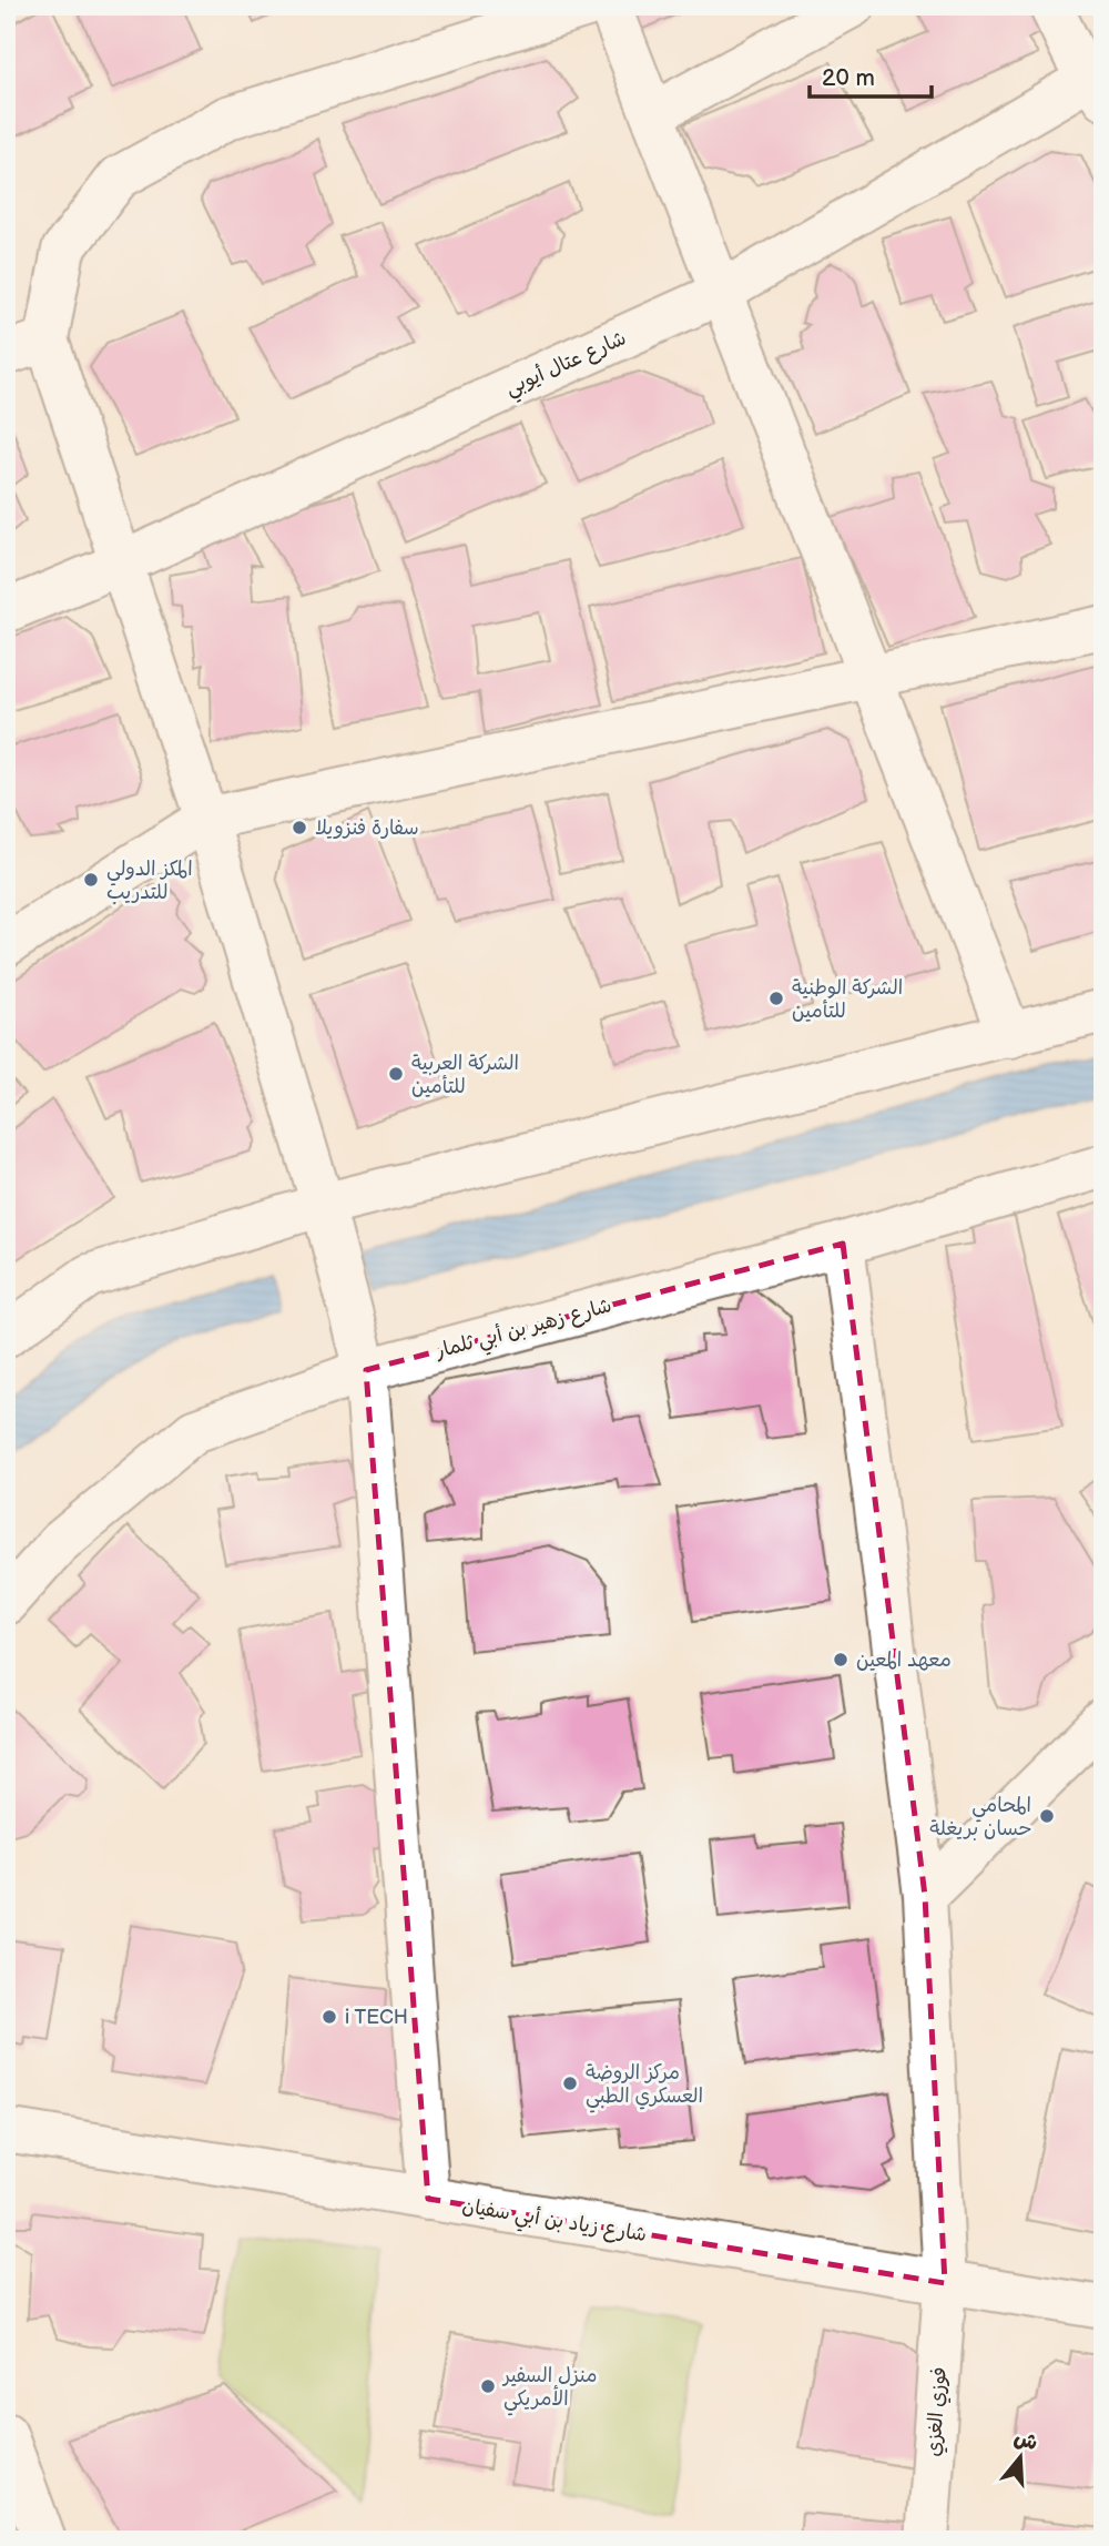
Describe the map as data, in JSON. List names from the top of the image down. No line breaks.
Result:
{"streets":{"street":["شارع عتال أيوبي","شارع زهير بن أبي ثلمار","شارع زياد بن أبي سفيان","فوزي الغزي"]},"crossings":[["شارع زهير بن أبي ثلمار","فوزي الغزي"],["شارع زياد بن أبي سفيان","فوزي الغزي"]],"places":["سفارة فنزويلا","المكز الدولي للتدريب","الشركة الوطنية للتأمين","الشركة العربية للتأمين","معهد المعين","المحامي حسان بريغلة","i TECH","مركز الروضة العسكري الطبي","منزل السفير الأمريكي"],"scale_bar":"20 m","north":"top"}
